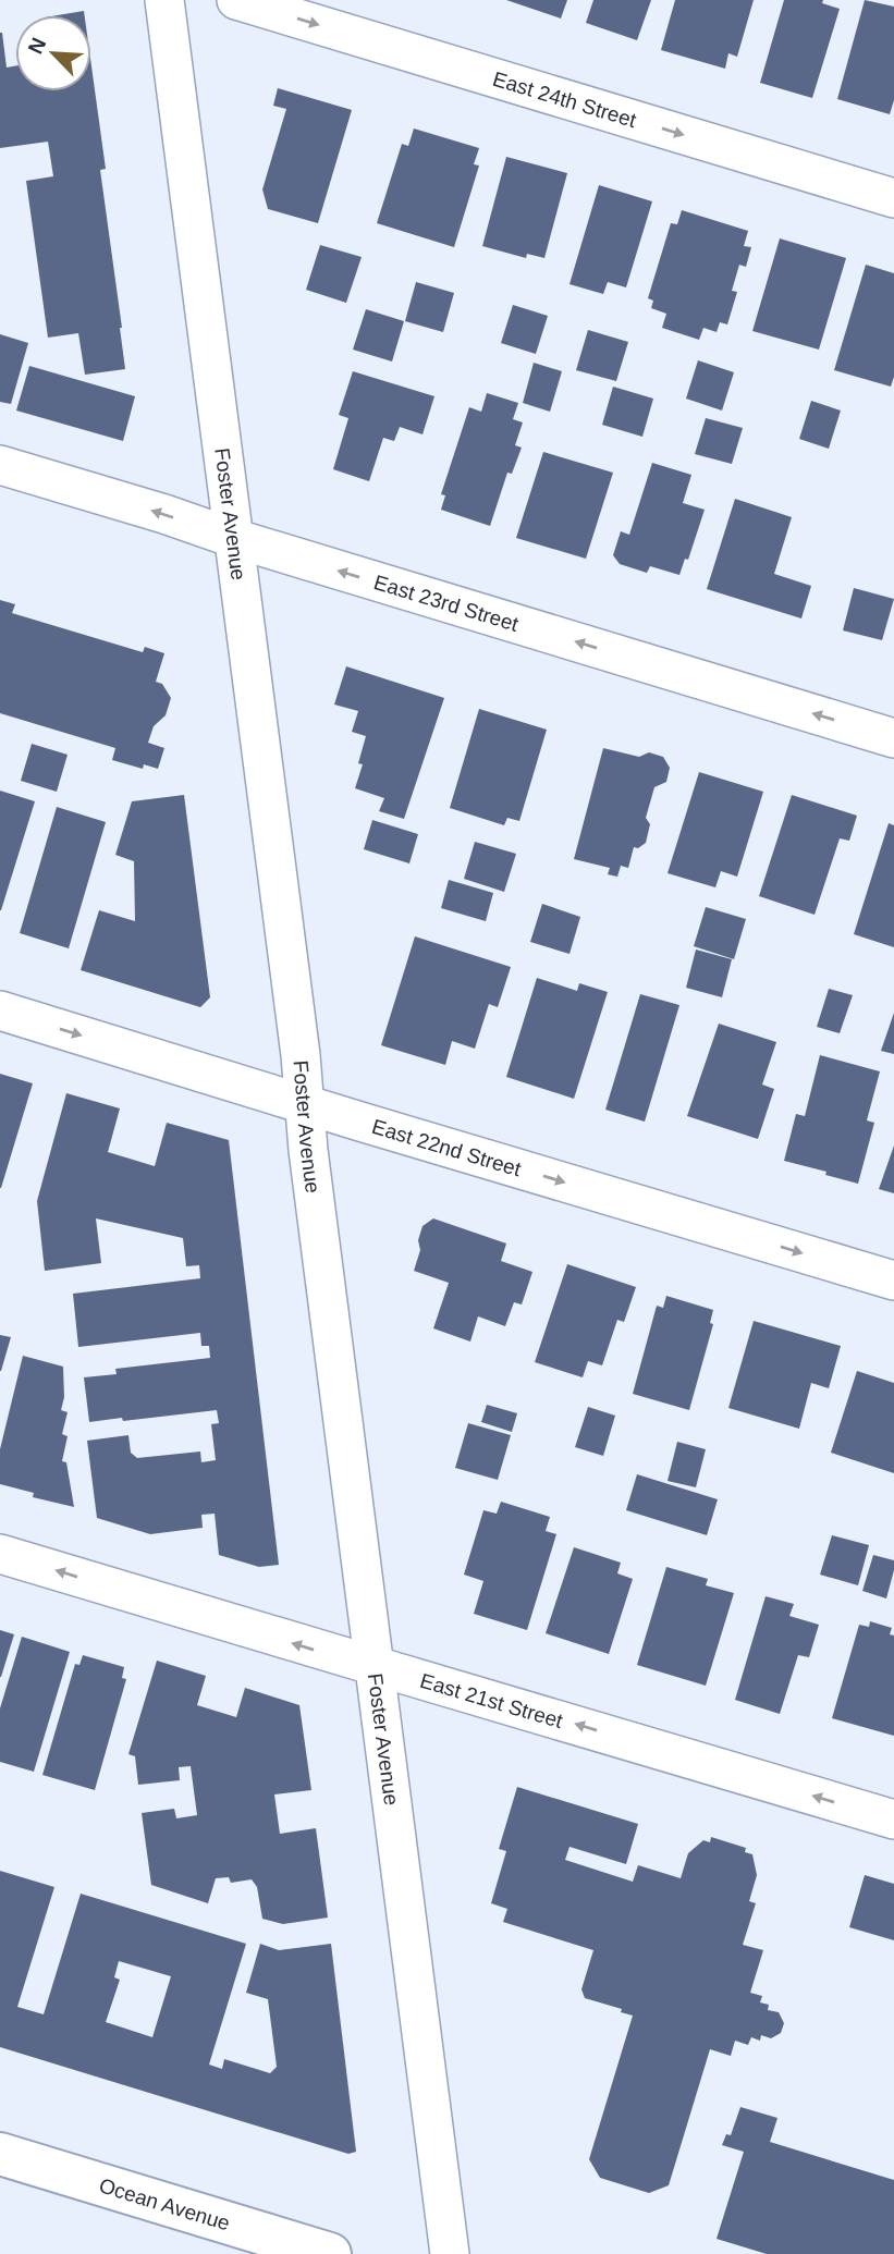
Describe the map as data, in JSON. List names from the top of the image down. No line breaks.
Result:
{"streets":{"main road":["Ocean Avenue"],"street":["East 24th Street","Foster Avenue","East 23rd Street","East 22nd Street","East 21st Street"]},"crossings":[["Foster Avenue","East 23rd Street"],["Foster Avenue","East 22nd Street"],["Foster Avenue","East 21st Street"]],"one_way":["East 24th Street","East 23rd Street","East 22nd Street","East 21st Street"],"north":"top left"}
